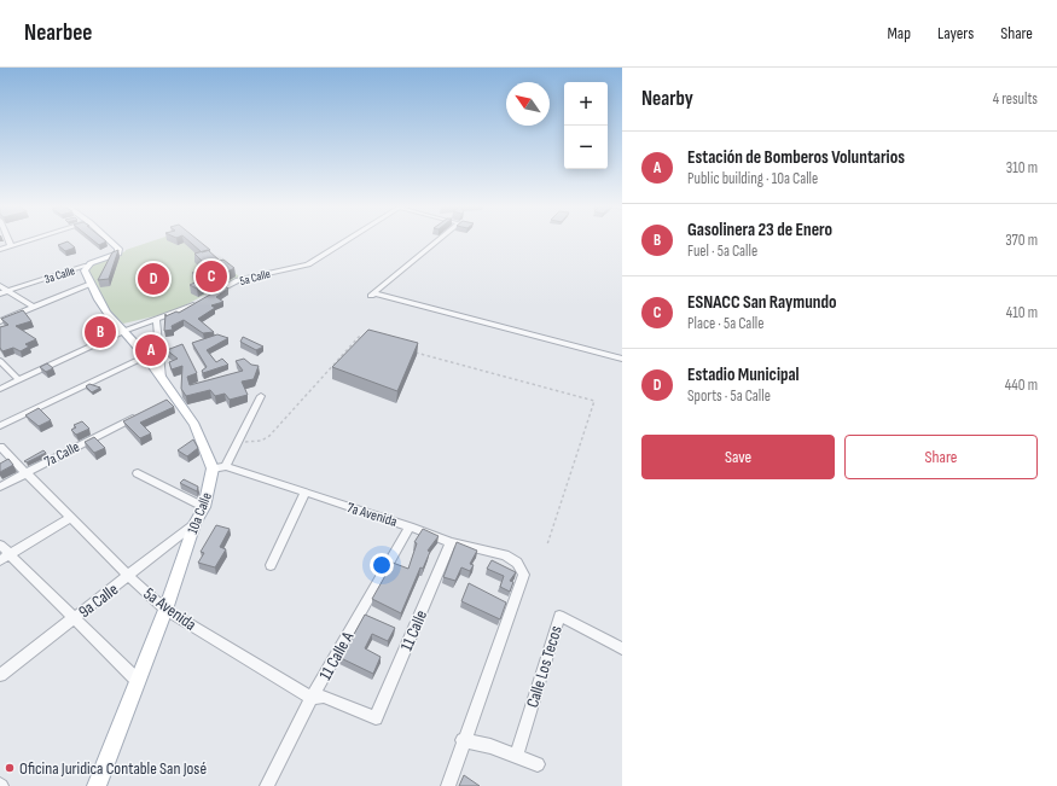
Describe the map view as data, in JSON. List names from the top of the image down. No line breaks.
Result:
{"streets":{"main road":["3a Calle","10a Calle"],"street":["5a Calle","7a Calle","7a Avenida","9a Calle","5a Avenida","11 Calle","11 Calle A","Calle Los Tecos"]},"crossings":[["7a Calle","5a Avenida"],["10a Calle","7a Avenida"],["10a Calle","9a Calle"],["10a Calle","5a Avenida"],["7a Avenida","11 Calle"],["7a Avenida","11 Calle A"],["9a Calle","5a Avenida"],["5a Avenida","11 Calle"],["5a Avenida","11 Calle A"]],"places":["Oficina Juridica Contable San José"],"north":"top left","page":{"header":"Nearbee","nav":["Map","Layers","Share"],"heading":["Nearby","4 results"],"map_buttons":["+","−"],"list":[{"mark":"A","name":"Estación de Bomberos Voluntarios","note":"Public building · 10a Calle","value":"310 m"},{"mark":"B","name":"Gasolinera 23 de Enero","note":"Fuel · 5a Calle","value":"370 m"},{"mark":"C","name":"ESNACC San Raymundo","note":"Place · 5a Calle","value":"410 m"},{"mark":"D","name":"Estadio Municipal","note":"Sports · 5a Calle","value":"440 m"}],"pins":["C","D","B","A"],"buttons":["Save","Share"]}}
